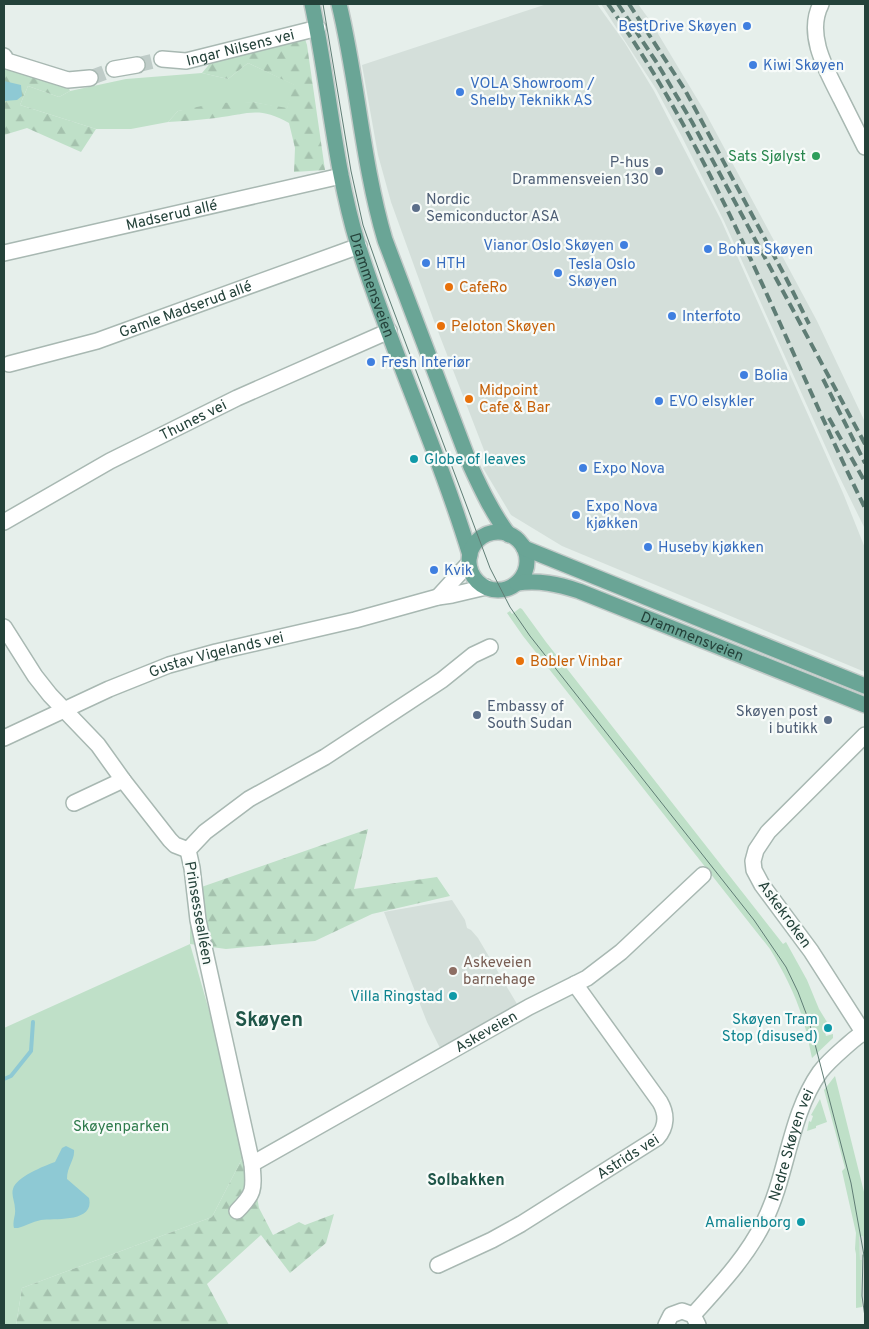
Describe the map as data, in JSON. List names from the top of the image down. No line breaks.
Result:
{"streets":{"main road":["Drammensveien"],"street":["Ingar Nilsens vei","Madserud allé","Gamle Madserud allé","Thunes vei","Gustav Vigelands vei","Prinsessealléen","Askekroken","Askeveien","Nedre Skøyen vei","Astrids vei"]},"crossings":[["Ingar Nilsens vei","Drammensveien"],["Madserud allé","Drammensveien"],["Drammensveien","Gamle Madserud allé"],["Drammensveien","Thunes vei"],["Drammensveien","Gustav Vigelands vei"],["Prinsessealléen","Askeveien"],["Askekroken","Nedre Skøyen vei"],["Askeveien","Astrids vei"]],"districts":["Skøyen","Solbakken"],"parks":["Skøyenparken"],"places":["BestDrive Skøyen","Kiwi Skøyen","VOLA Showroom / Shelby Teknikk AS","Sats Sjølyst","P-hus Drammensveien 130","Nordic Semiconductor ASA","Vianor Oslo Skøyen","Bohus Skøyen","HTH","Tesla Oslo Skøyen","CafeRo","Interfoto","Peloton Skøyen","Fresh Interiør","Bolia","Midpoint Cafe & Bar","EVO elsykler","Globe of leaves","Expo Nova","Expo Nova kjøkken","Huseby kjøkken","Kvik","Bobler Vinbar","Embassy of South Sudan","Skøyen post i butikk","Askeveien barnehage","Villa Ringstad","Skøyen Tram Stop (disused)","Amalienborg"]}
